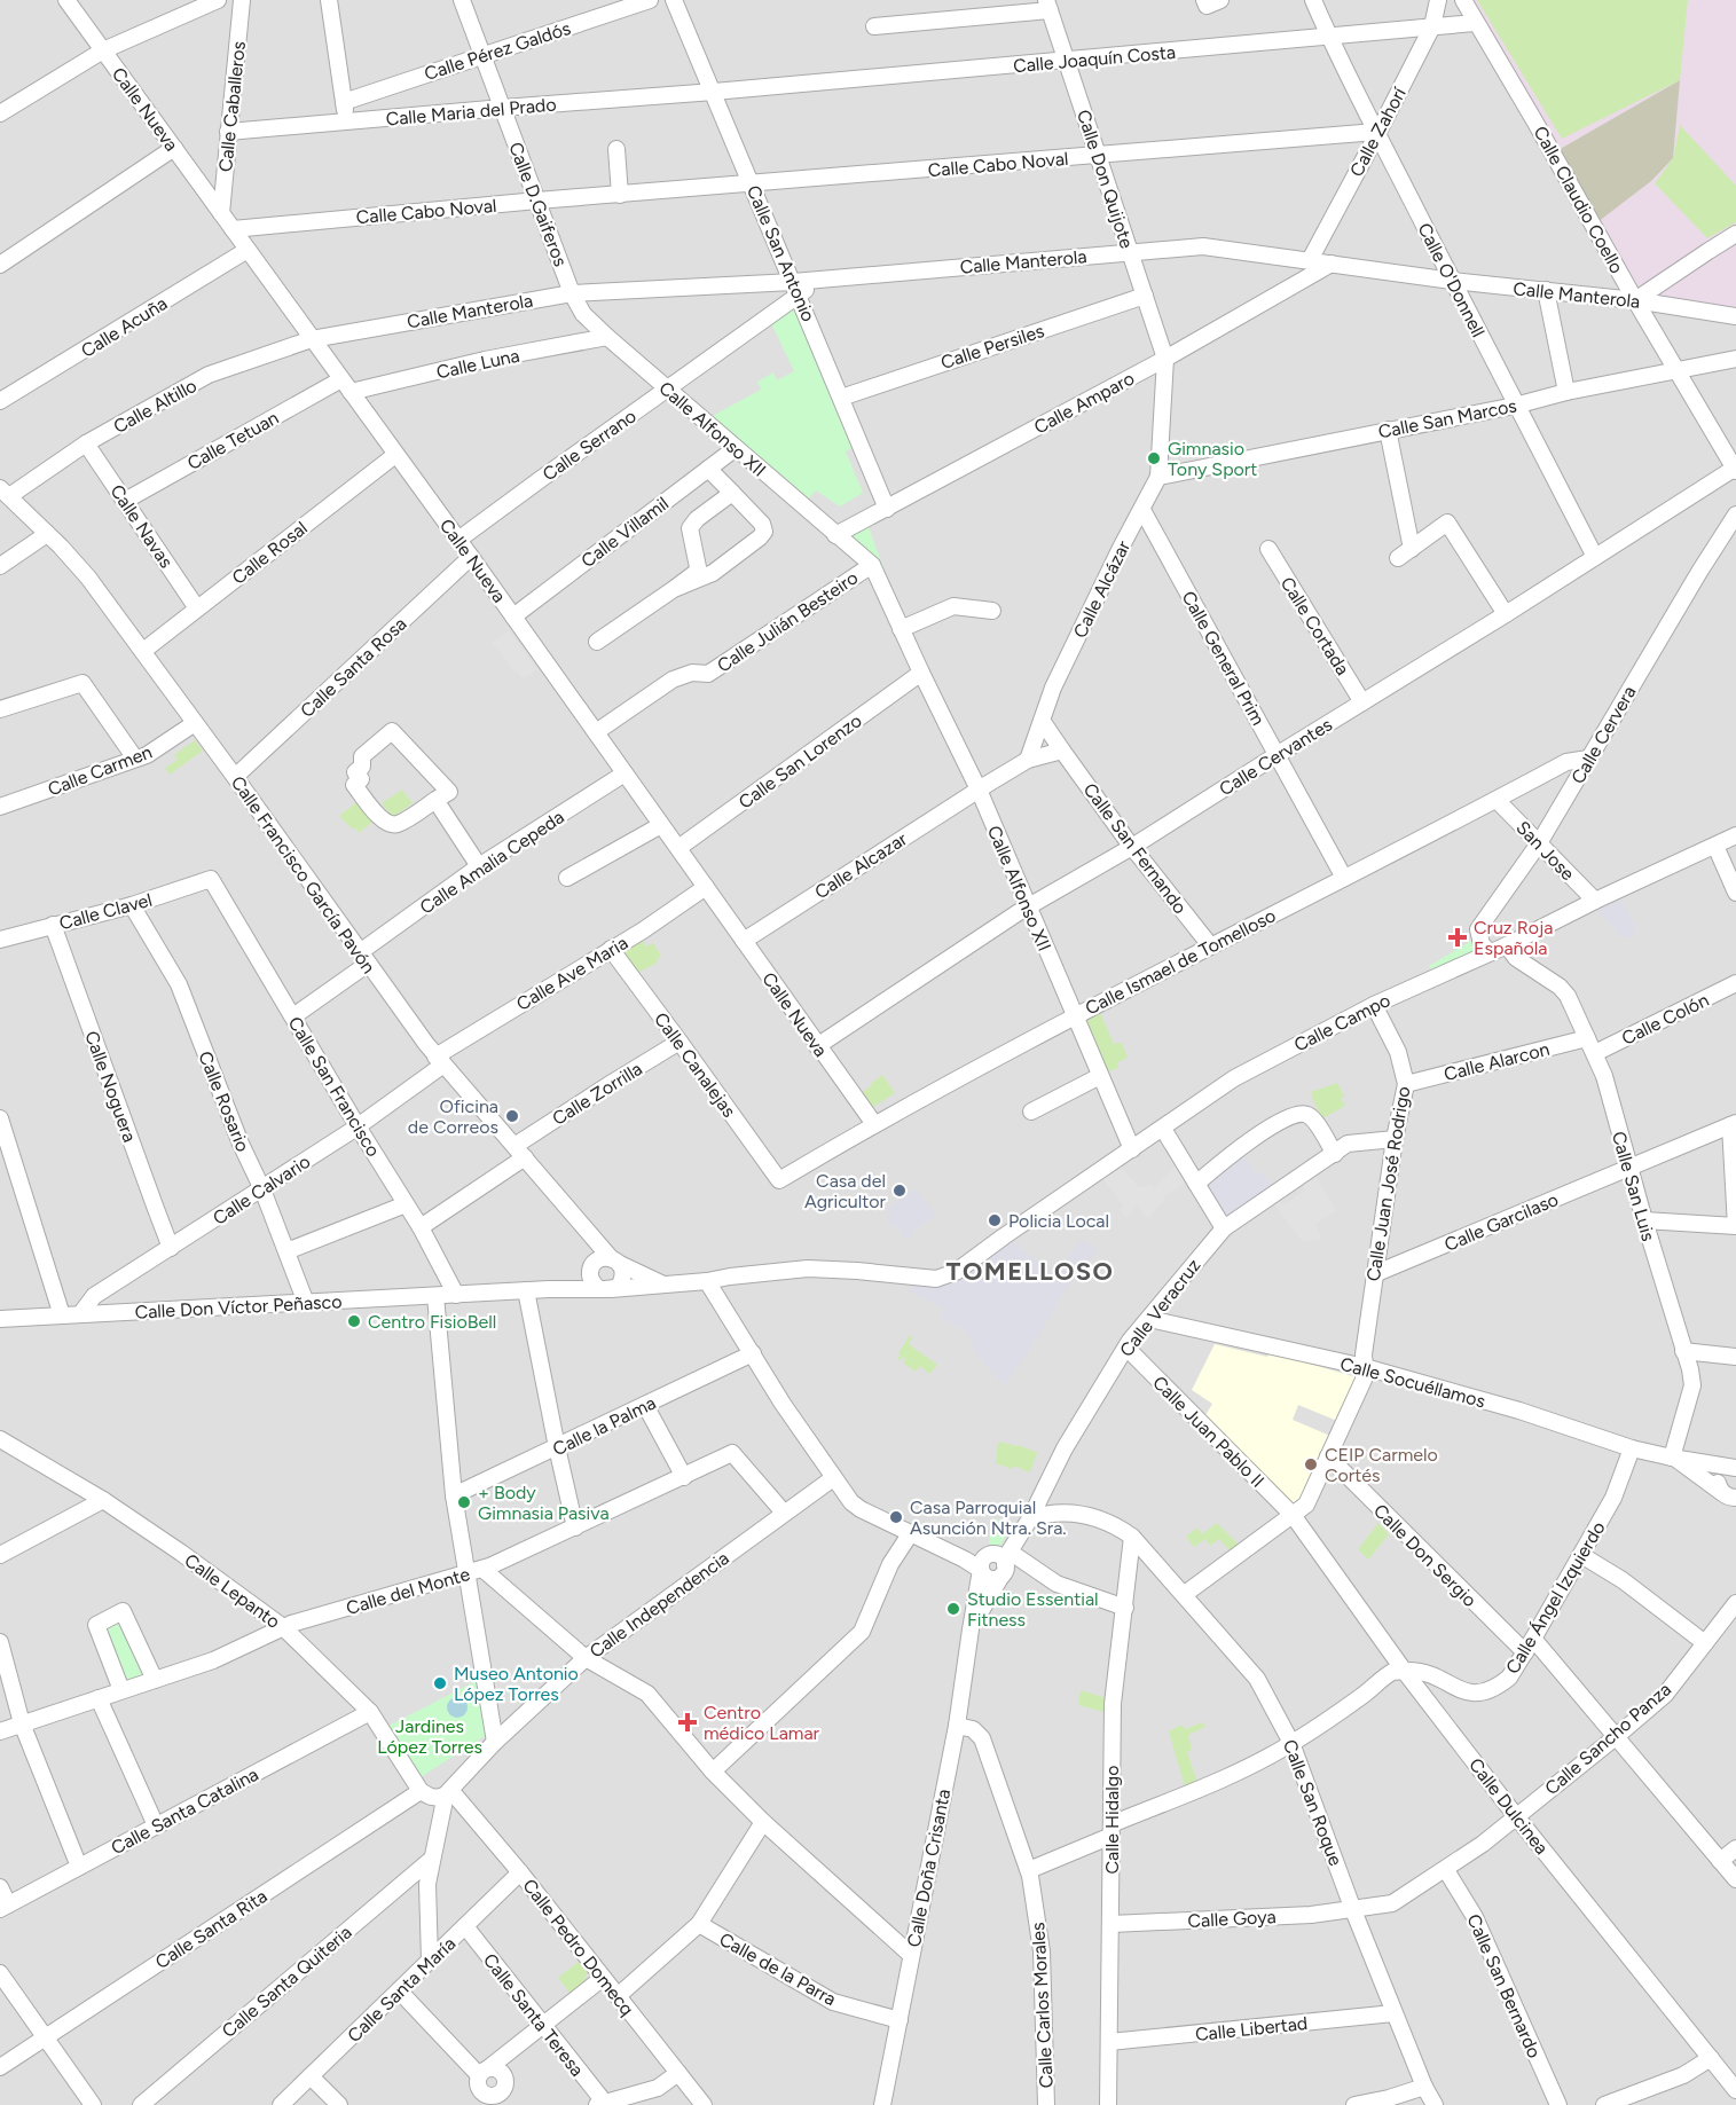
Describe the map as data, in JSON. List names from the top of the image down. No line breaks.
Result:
{"streets":{"street":["Calle Pérez Galdós","Calle Joaquín Costa","Calle Caballeros","Calle Nueva","Calle Maria del Prado","Calle Zahorí","Calle Cabo Noval","Calle Don Quijote","Calle Claudio Coello","Calle D.Gaiferos","Calle San Antonio","Calle Manterola","Calle O'Donnell","Calle Acuña","Calle Persiles","Calle Luna","Calle Amparo","Calle Altillo","Calle San Marcos","Calle Alfonso XII","Calle Tetuan","Calle Serrano","Calle Navas","Calle Villamil","Calle Rosal","Calle Alcázar","Calle Julián Besteiro","Calle Cortada","Calle General Prim","Calle Santa Rosa","Calle Cervera","Calle Cervantes","Calle San Lorenzo","Calle Carmen","Calle San Fernando","San Jose","Calle Amalia Cepeda","Calle Alcazar","Calle Francisco García Pavón","Calle Clavel","Calle Ismael de Tomelloso","Calle Ave Maria","Calle Colón","Calle Campo","Calle Alarcon","Calle Canalejas","Calle Noguera","Calle San Francisco","Calle Zorrilla","Calle Rosario","Calle Juan José Rodrigo","Calle San Luis","Calle Calvario","Calle Garcilaso","Calle Don Víctor Peñasco","Calle Veracruz","Calle Socuéllamos","Calle la Palma","Calle Juan Pablo II","Calle Don Sergio","Calle Lepanto","Calle del Monte","Calle Ángel Izquierdo","Calle Independencia","Calle Sancho Panza","Calle San Roque","Calle Dulcinea","Calle Santa Catalina","Calle Hidalgo","Calle Doña Crisanta","Calle Goya","Calle Santa Rita","Calle Pedro Domecq","Calle de la Parra","Calle Santa Quiteria","Calle San Bernardo","Calle Santa María","Calle Carlos Morales","Calle Santa Teresa","Calle Libertad"]},"crossings":[["Calle Pérez Galdós","Calle D.Gaiferos"],["Calle Joaquín Costa","Calle Maria del Prado"],["Calle Joaquín Costa","Calle Zahorí"],["Calle Joaquín Costa","Calle Don Quijote"],["Calle Joaquín Costa","Calle Claudio Coello"],["Calle Joaquín Costa","Calle San Antonio"],["Calle Joaquín Costa","Calle O'Donnell"],["Calle Caballeros","Calle Nueva"],["Calle Caballeros","Calle Maria del Prado"],["Calle Nueva","Calle Cabo Noval"],["Calle Nueva","Calle Manterola"],["Calle Nueva","Calle Acuña"],["Calle Nueva","Calle Luna"],["Calle Nueva","Calle Altillo"],["Calle Nueva","Calle Tetuan"],["Calle Nueva","Calle Serrano"],["Calle Nueva","Calle Villamil"],["Calle Nueva","Calle Rosal"],["Calle Nueva","Calle Julián Besteiro"],["Calle Nueva","Calle Santa Rosa"],["Calle Nueva","Calle Cervantes"],["Calle Nueva","Calle San Lorenzo"],["Calle Nueva","Calle Amalia Cepeda"],["Calle Nueva","Calle Alcazar"],["Calle Nueva","Calle Ismael de Tomelloso"],["Calle Nueva","Calle Ave Maria"],["Calle Maria del Prado","Calle D.Gaiferos"],["Calle Maria del Prado","Calle San Antonio"],["Calle Zahorí","Calle Cabo Noval"],["Calle Zahorí","Calle Manterola"],["Calle Zahorí","Calle O'Donnell"],["Calle Cabo Noval","Calle Don Quijote"],["Calle Cabo Noval","Calle D.Gaiferos"],["Calle Cabo Noval","Calle San Antonio"],["Calle Cabo Noval","Calle O'Donnell"],["Calle Don Quijote","Calle Manterola"],["Calle Don Quijote","Calle Persiles"],["Calle Don Quijote","Calle Amparo"],["Calle Don Quijote","Calle Alcázar"],["Calle Claudio Coello","Calle Manterola"],["Calle Claudio Coello","Calle San Marcos"],["Calle Claudio Coello","Calle Cervantes"],["Calle D.Gaiferos","Calle Manterola"],["Calle D.Gaiferos","Calle Alfonso XII"],["Calle San Antonio","Calle Manterola"],["Calle San Antonio","Calle Persiles"],["Calle San Antonio","Calle Amparo"],["Calle San Antonio","Calle Serrano"],["Calle Manterola","Calle O'Donnell"],["Calle Manterola","Calle Amparo"],["Calle Manterola","Calle Altillo"],["Calle Manterola","Calle Alfonso XII"],["Calle Manterola","Calle Serrano"],["Calle O'Donnell","Calle San Marcos"],["Calle O'Donnell","Calle Cervantes"],["Calle Luna","Calle Alfonso XII"],["Calle Luna","Calle Tetuan"],["Calle Amparo","Calle Alfonso XII"],["Calle Amparo","Calle Alcázar"],["Calle Altillo","Calle Navas"],["Calle Altillo","Calle Francisco García Pavón"],["Calle San Marcos","Calle Alcázar"],["Calle Alfonso XII","Calle Serrano"],["Calle Alfonso XII","Calle Villamil"],["Calle Alfonso XII","Calle Julián Besteiro"],["Calle Alfonso XII","Calle Cervantes"],["Calle Alfonso XII","Calle San Lorenzo"],["Calle Alfonso XII","Calle Alcazar"],["Calle Alfonso XII","Calle Ismael de Tomelloso"],["Calle Alfonso XII","Calle Campo"],["Calle Tetuan","Calle Navas"],["Calle Navas","Calle Rosal"],["Calle Rosal","Calle Francisco García Pavón"],["Calle Alcázar","Calle General Prim"],["Calle Alcázar","Calle San Fernando"],["Calle Cortada","Calle Cervantes"],["Calle General Prim","Calle Cervantes"],["Calle General Prim","Calle Ismael de Tomelloso"],["Calle Santa Rosa","Calle Francisco García Pavón"],["Calle Cervera","San Jose"],["Calle Cervera","Calle Ismael de Tomelloso"],["Calle Cervera","Calle Campo"],["Calle Cervantes","Calle San Fernando"],["Calle Carmen","Calle Francisco García Pavón"],["Calle San Fernando","Calle Ismael de Tomelloso"],["San Jose","Calle Ismael de Tomelloso"],["San Jose","Calle Campo"],["Calle Amalia Cepeda","Calle Francisco García Pavón"],["Calle Amalia Cepeda","Calle San Francisco"],["Calle Francisco García Pavón","Calle Ave Maria"],["Calle Francisco García Pavón","Calle Zorrilla"],["Calle Francisco García Pavón","Calle Calvario"],["Calle Francisco García Pavón","Calle Don Víctor Peñasco"],["Calle Clavel","Calle Noguera"],["Calle Clavel","Calle San Francisco"],["Calle Clavel","Calle Rosario"],["Calle Ismael de Tomelloso","Calle Canalejas"],["Calle Ave Maria","Calle Canalejas"],["Calle Ave Maria","Calle Calvario"],["Calle Colón","Calle San Luis"],["Calle Campo","Calle Juan José Rodrigo"],["Calle Campo","Calle San Luis"],["Calle Campo","Calle Don Víctor Peñasco"],["Calle Alarcon","Calle Juan José Rodrigo"],["Calle Alarcon","Calle San Luis"],["Calle Canalejas","Calle Zorrilla"],["Calle Noguera","Calle Calvario"],["Calle San Francisco","Calle Zorrilla"],["Calle San Francisco","Calle Calvario"],["Calle San Francisco","Calle Don Víctor Peñasco"],["Calle Rosario","Calle Calvario"],["Calle Rosario","Calle Don Víctor Peñasco"],["Calle Juan José Rodrigo","Calle Garcilaso"],["Calle Juan José Rodrigo","Calle Veracruz"],["Calle Juan José Rodrigo","Calle Socuéllamos"],["Calle Juan José Rodrigo","Calle Juan Pablo II"],["Calle Juan José Rodrigo","Calle Don Sergio"],["Calle Juan José Rodrigo","Calle San Roque"],["Calle Juan José Rodrigo","Calle Dulcinea"],["Calle San Luis","Calle Garcilaso"],["Calle San Luis","Calle Socuéllamos"],["Calle Calvario","Calle Don Víctor Peñasco"],["Calle Veracruz","Calle Socuéllamos"],["Calle Veracruz","Calle Juan Pablo II"],["Calle Veracruz","Calle San Roque"],["Calle Veracruz","Calle Doña Crisanta"],["Calle Socuéllamos","Calle Ángel Izquierdo"],["Calle Juan Pablo II","Calle Dulcinea"],["Calle Don Sergio","Calle Ángel Izquierdo"],["Calle Lepanto","Calle del Monte"],["Calle Lepanto","Calle Santa Catalina"],["Calle Lepanto","Calle Santa Rita"],["Calle del Monte","Calle Independencia"],["Calle Ángel Izquierdo","Calle Dulcinea"],["Calle Independencia","Calle Pedro Domecq"],["Calle Sancho Panza","Calle San Roque"],["Calle Sancho Panza","Calle Dulcinea"],["Calle Sancho Panza","Calle Goya"],["Calle Sancho Panza","Calle San Bernardo"],["Calle San Roque","Calle Hidalgo"],["Calle San Roque","Calle Goya"],["Calle San Roque","Calle Libertad"],["Calle Hidalgo","Calle Goya"],["Calle Hidalgo","Calle Libertad"],["Calle Doña Crisanta","Calle de la Parra"],["Calle Doña Crisanta","Calle Carlos Morales"],["Calle Pedro Domecq","Calle Santa María"],["Calle Santa María","Calle Santa Teresa"]],"districts":["TOMELLOSO"],"parks":["Jardines López Torres"],"places":{"other":["Gimnasio Tony Sport","Oficina de Correos","Casa del Agricultor","Policia Local","Centro FisioBell","CEIP Carmelo Cortés","+ Body Gimnasia Pasiva","Casa Parroquial Asunción Ntra. Sra.","Studio Essential Fitness","Museo Antonio López Torres"],"health":["Cruz Roja Española","Centro médico Lamar"]}}
